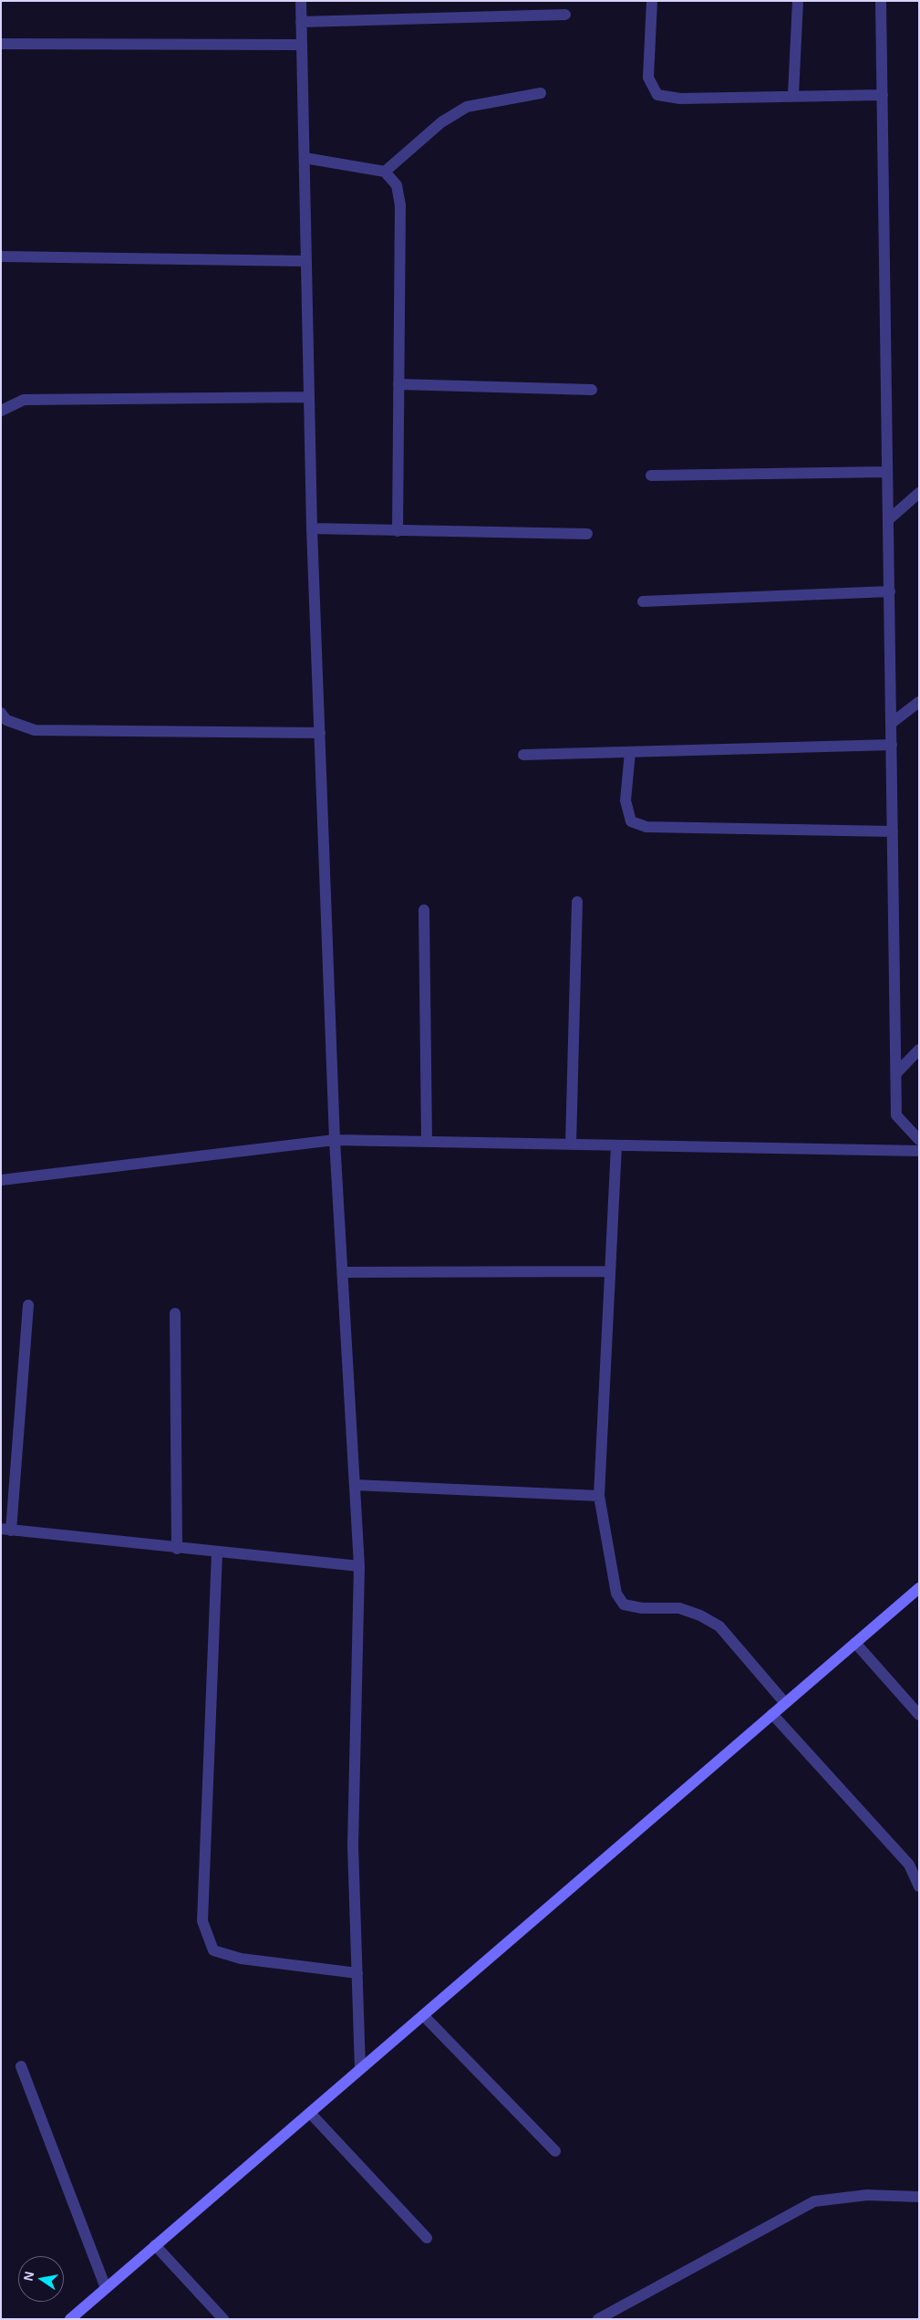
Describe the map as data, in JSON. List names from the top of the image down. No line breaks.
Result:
{"north":"left"}
